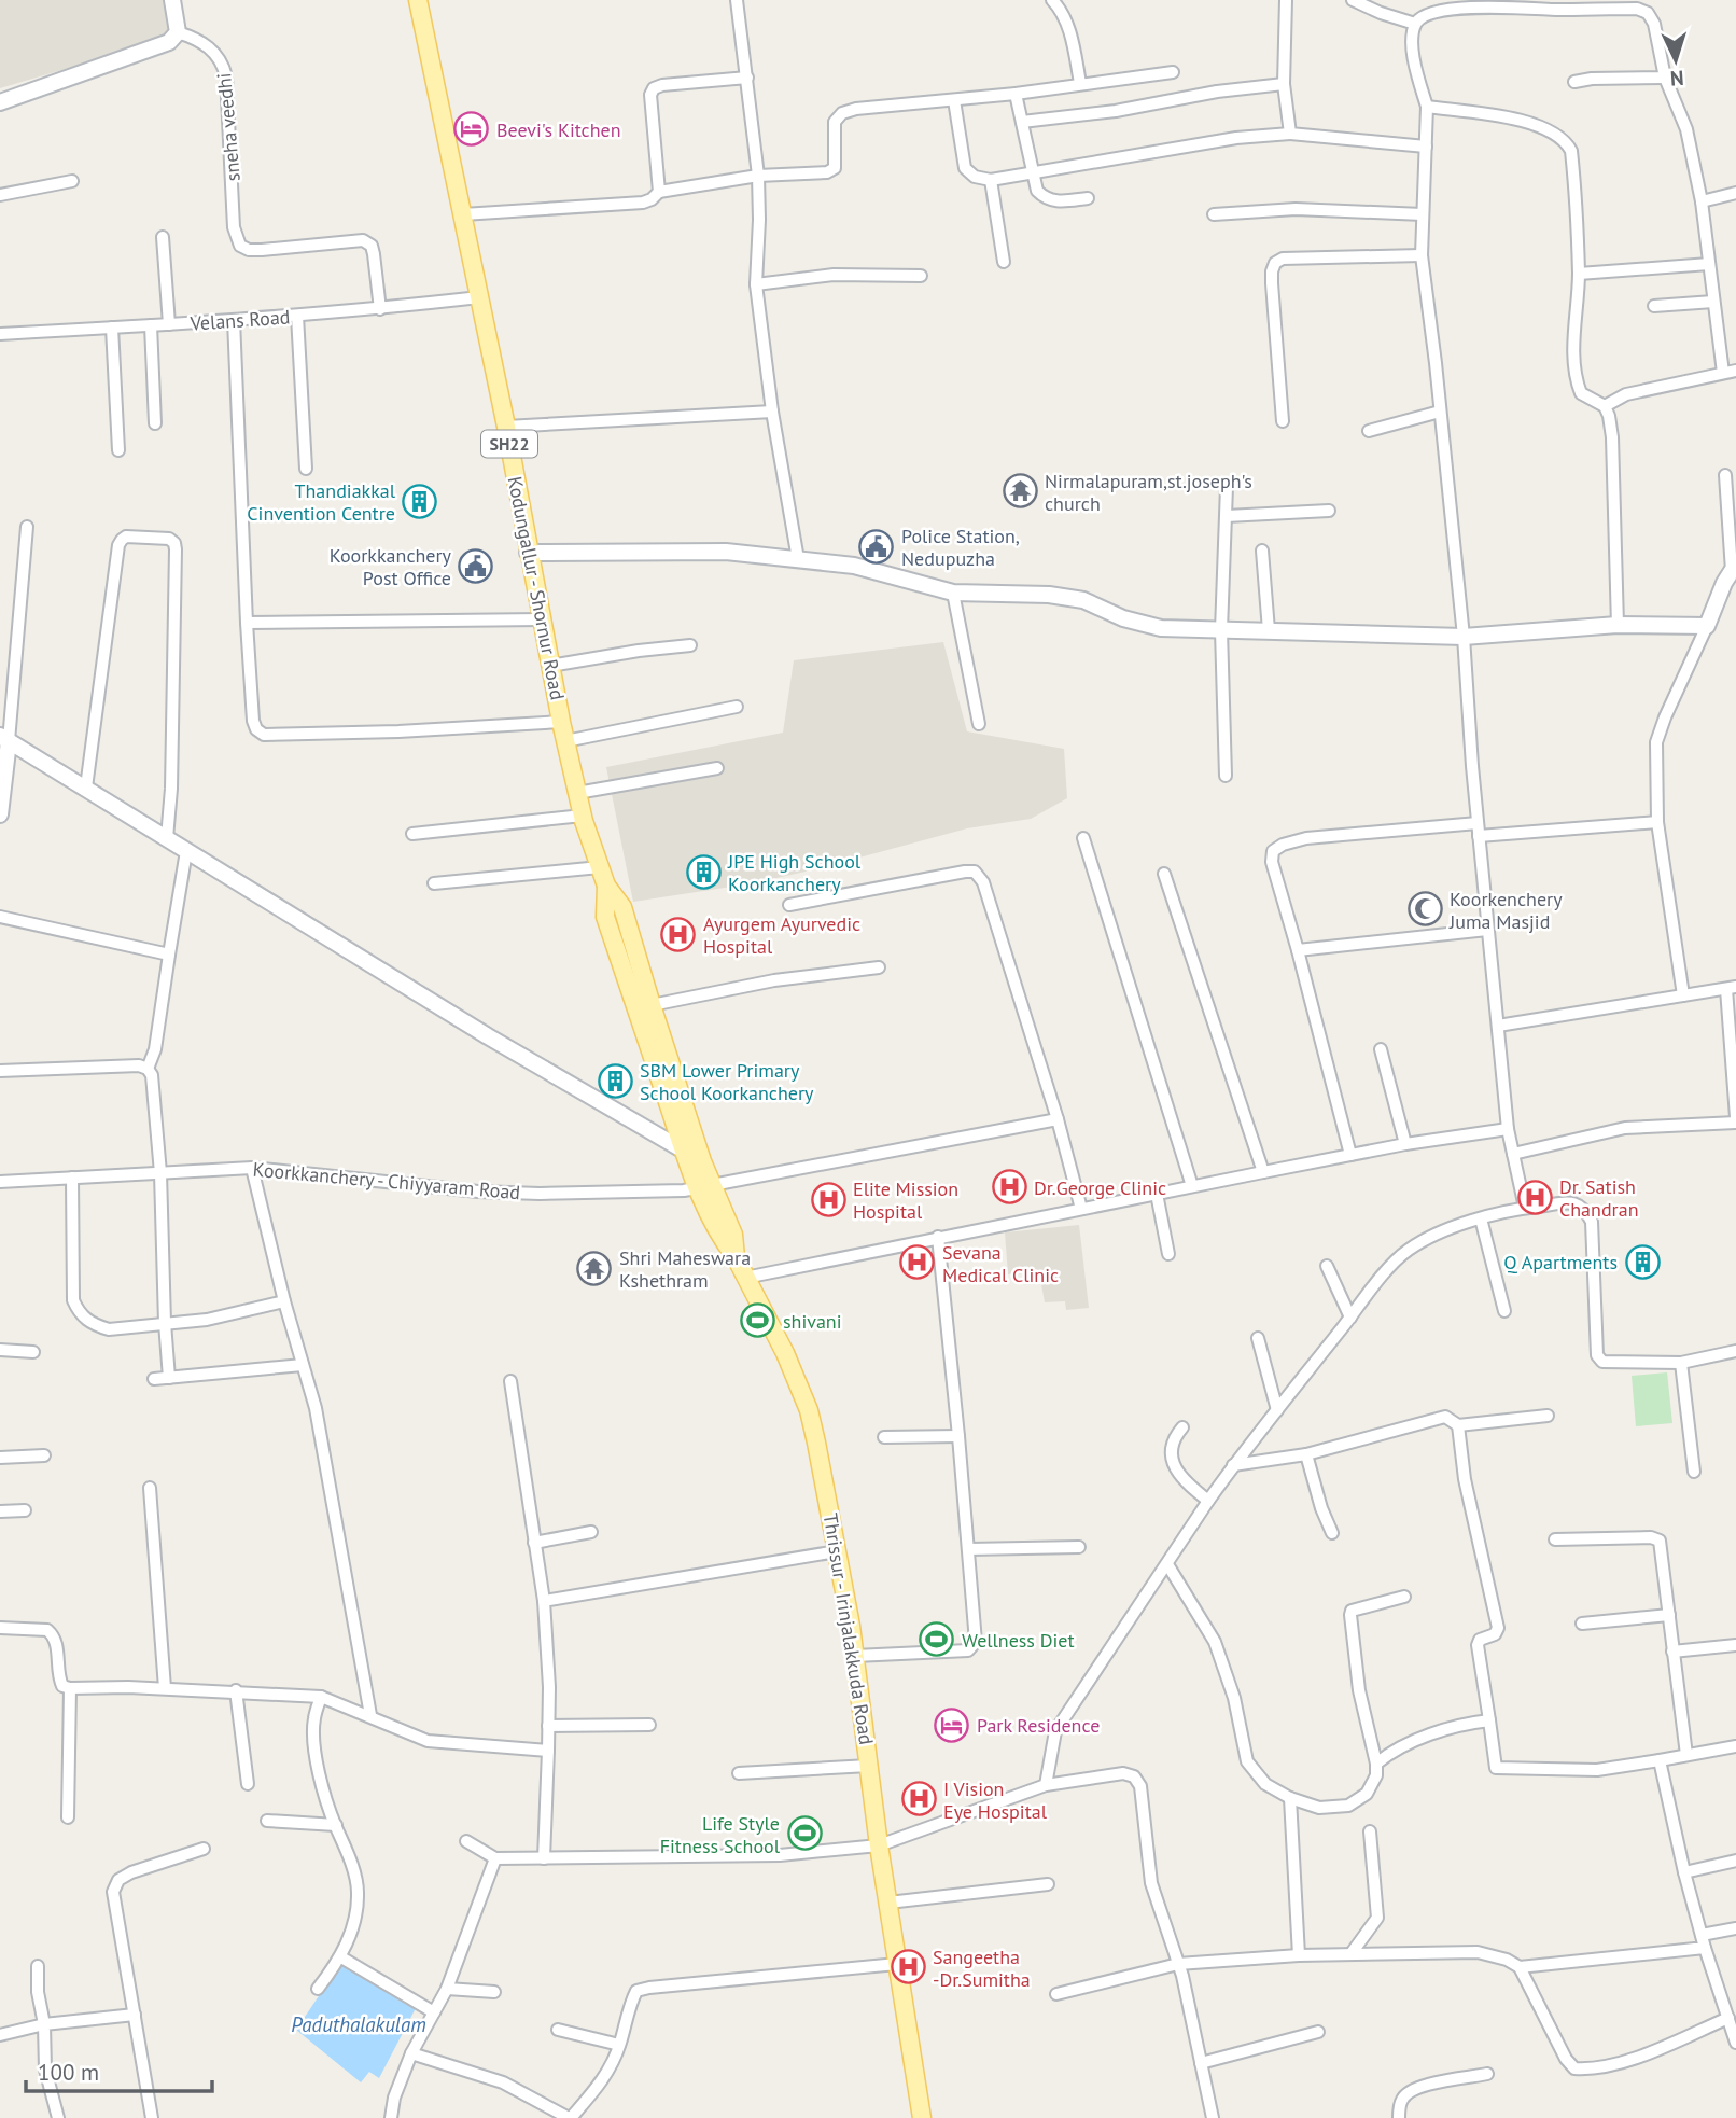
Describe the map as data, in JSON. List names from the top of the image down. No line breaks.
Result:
{"streets":{"main road":["SH22","Kodungallur - Shornur Road","Thrissur - Irinjalakkuda Road"],"street":["sneha veedhi","Velans Road","Koorkkanchery - Chiyyaram Road"]},"crossings":[["sneha veedhi","Velans Road"],["Velans Road","Kodungallur - Shornur Road"],["Kodungallur - Shornur Road","Koorkkanchery - Chiyyaram Road"],["Kodungallur - Shornur Road","Thrissur - Irinjalakkuda Road"],["Koorkkanchery - Chiyyaram Road","Thrissur - Irinjalakkuda Road"]],"water":["Paduthalakulam"],"places":{"hotel":["Beevi's Kitchen","Park Residence"],"temple":["Nirmalapuram,st.joseph's church","Shri Maheswara Kshethram"],"building":["Thandiakkal Cinvention Centre","JPE High School Koorkanchery","SBM Lower Primary School Koorkanchery","Q Apartments"],"public building":["Police Station, Nedupuzha","Koorkkanchery Post Office"],"mosque":["Koorkenchery Juma Masjid"],"hospital":["Ayurgem Ayurvedic Hospital","Dr.George Clinic","Dr. Satish Chandran","Elite Mission Hospital","Sevana Medical Clinic","I Vision Eye Hospital","Sangeetha -Dr.Sumitha"],"sports":["shivani","Wellness Diet","Life Style Fitness School"]},"scale_bar":"100 m","north":"bottom"}
